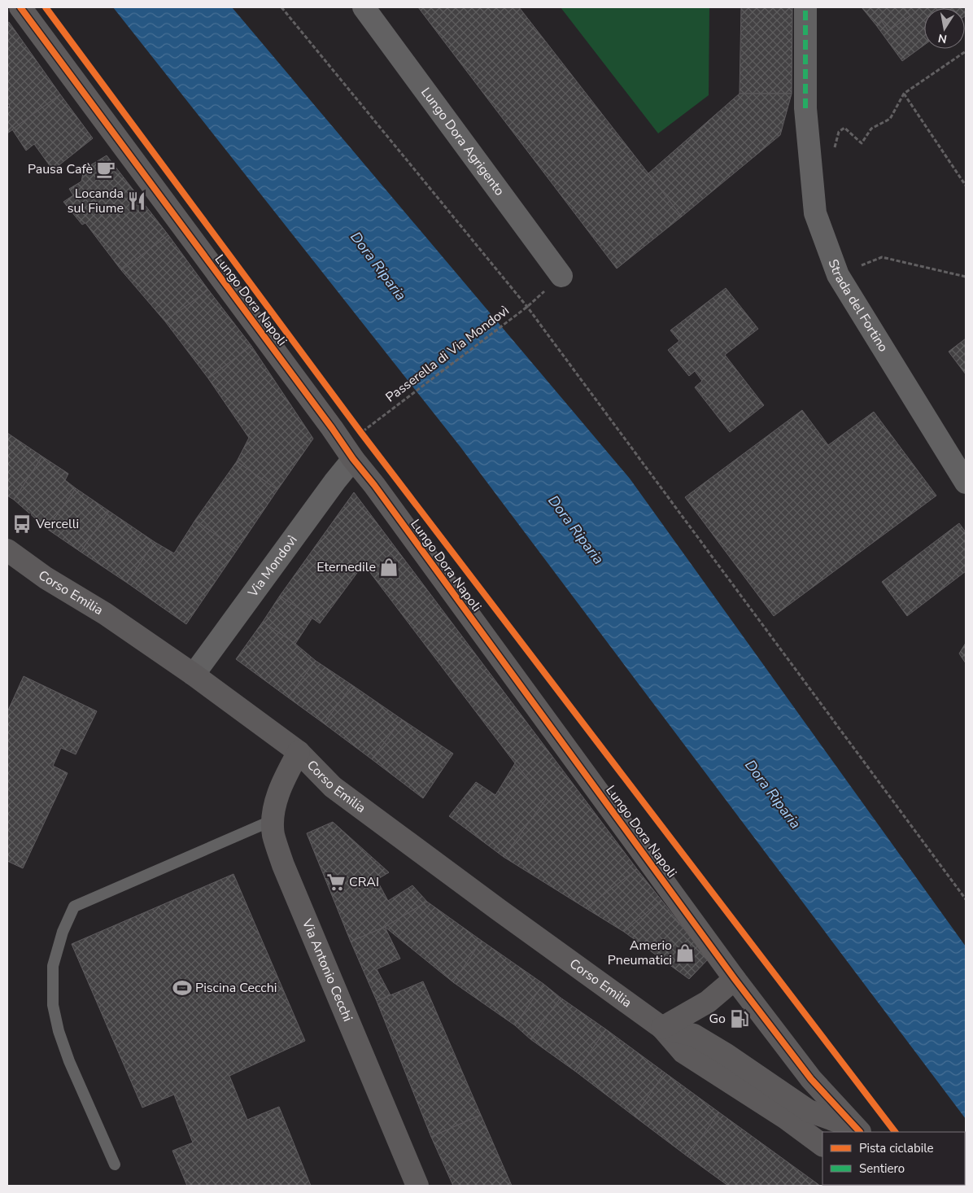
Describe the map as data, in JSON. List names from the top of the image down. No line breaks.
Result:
{"streets":{"street":["Lungo Dora Agrigento","Lungo Dora Napoli","Strada del Fortino","Via Mondovì","Corso Emilia","Via Antonio Cecchi"],"path":["Passerella di Via Mondovì"]},"crossings":[["Lungo Dora Napoli","Via Mondovì"],["Via Mondovì","Corso Emilia"],["Corso Emilia","Via Antonio Cecchi"]],"water":["Dora Riparia"],"places":{"cafe":["Pausa Cafè"],"restaurant":["Locanda sul Fiume"],"bus stop":["Vercelli"],"shop":["Eternedile","Amerio Pneumatici"],"supermarket":["CRAI"],"sports":["Piscina Cecchi"],"fuel station":["Go"]},"legend":["Pista ciclabile","Sentiero"],"north":"bottom"}
